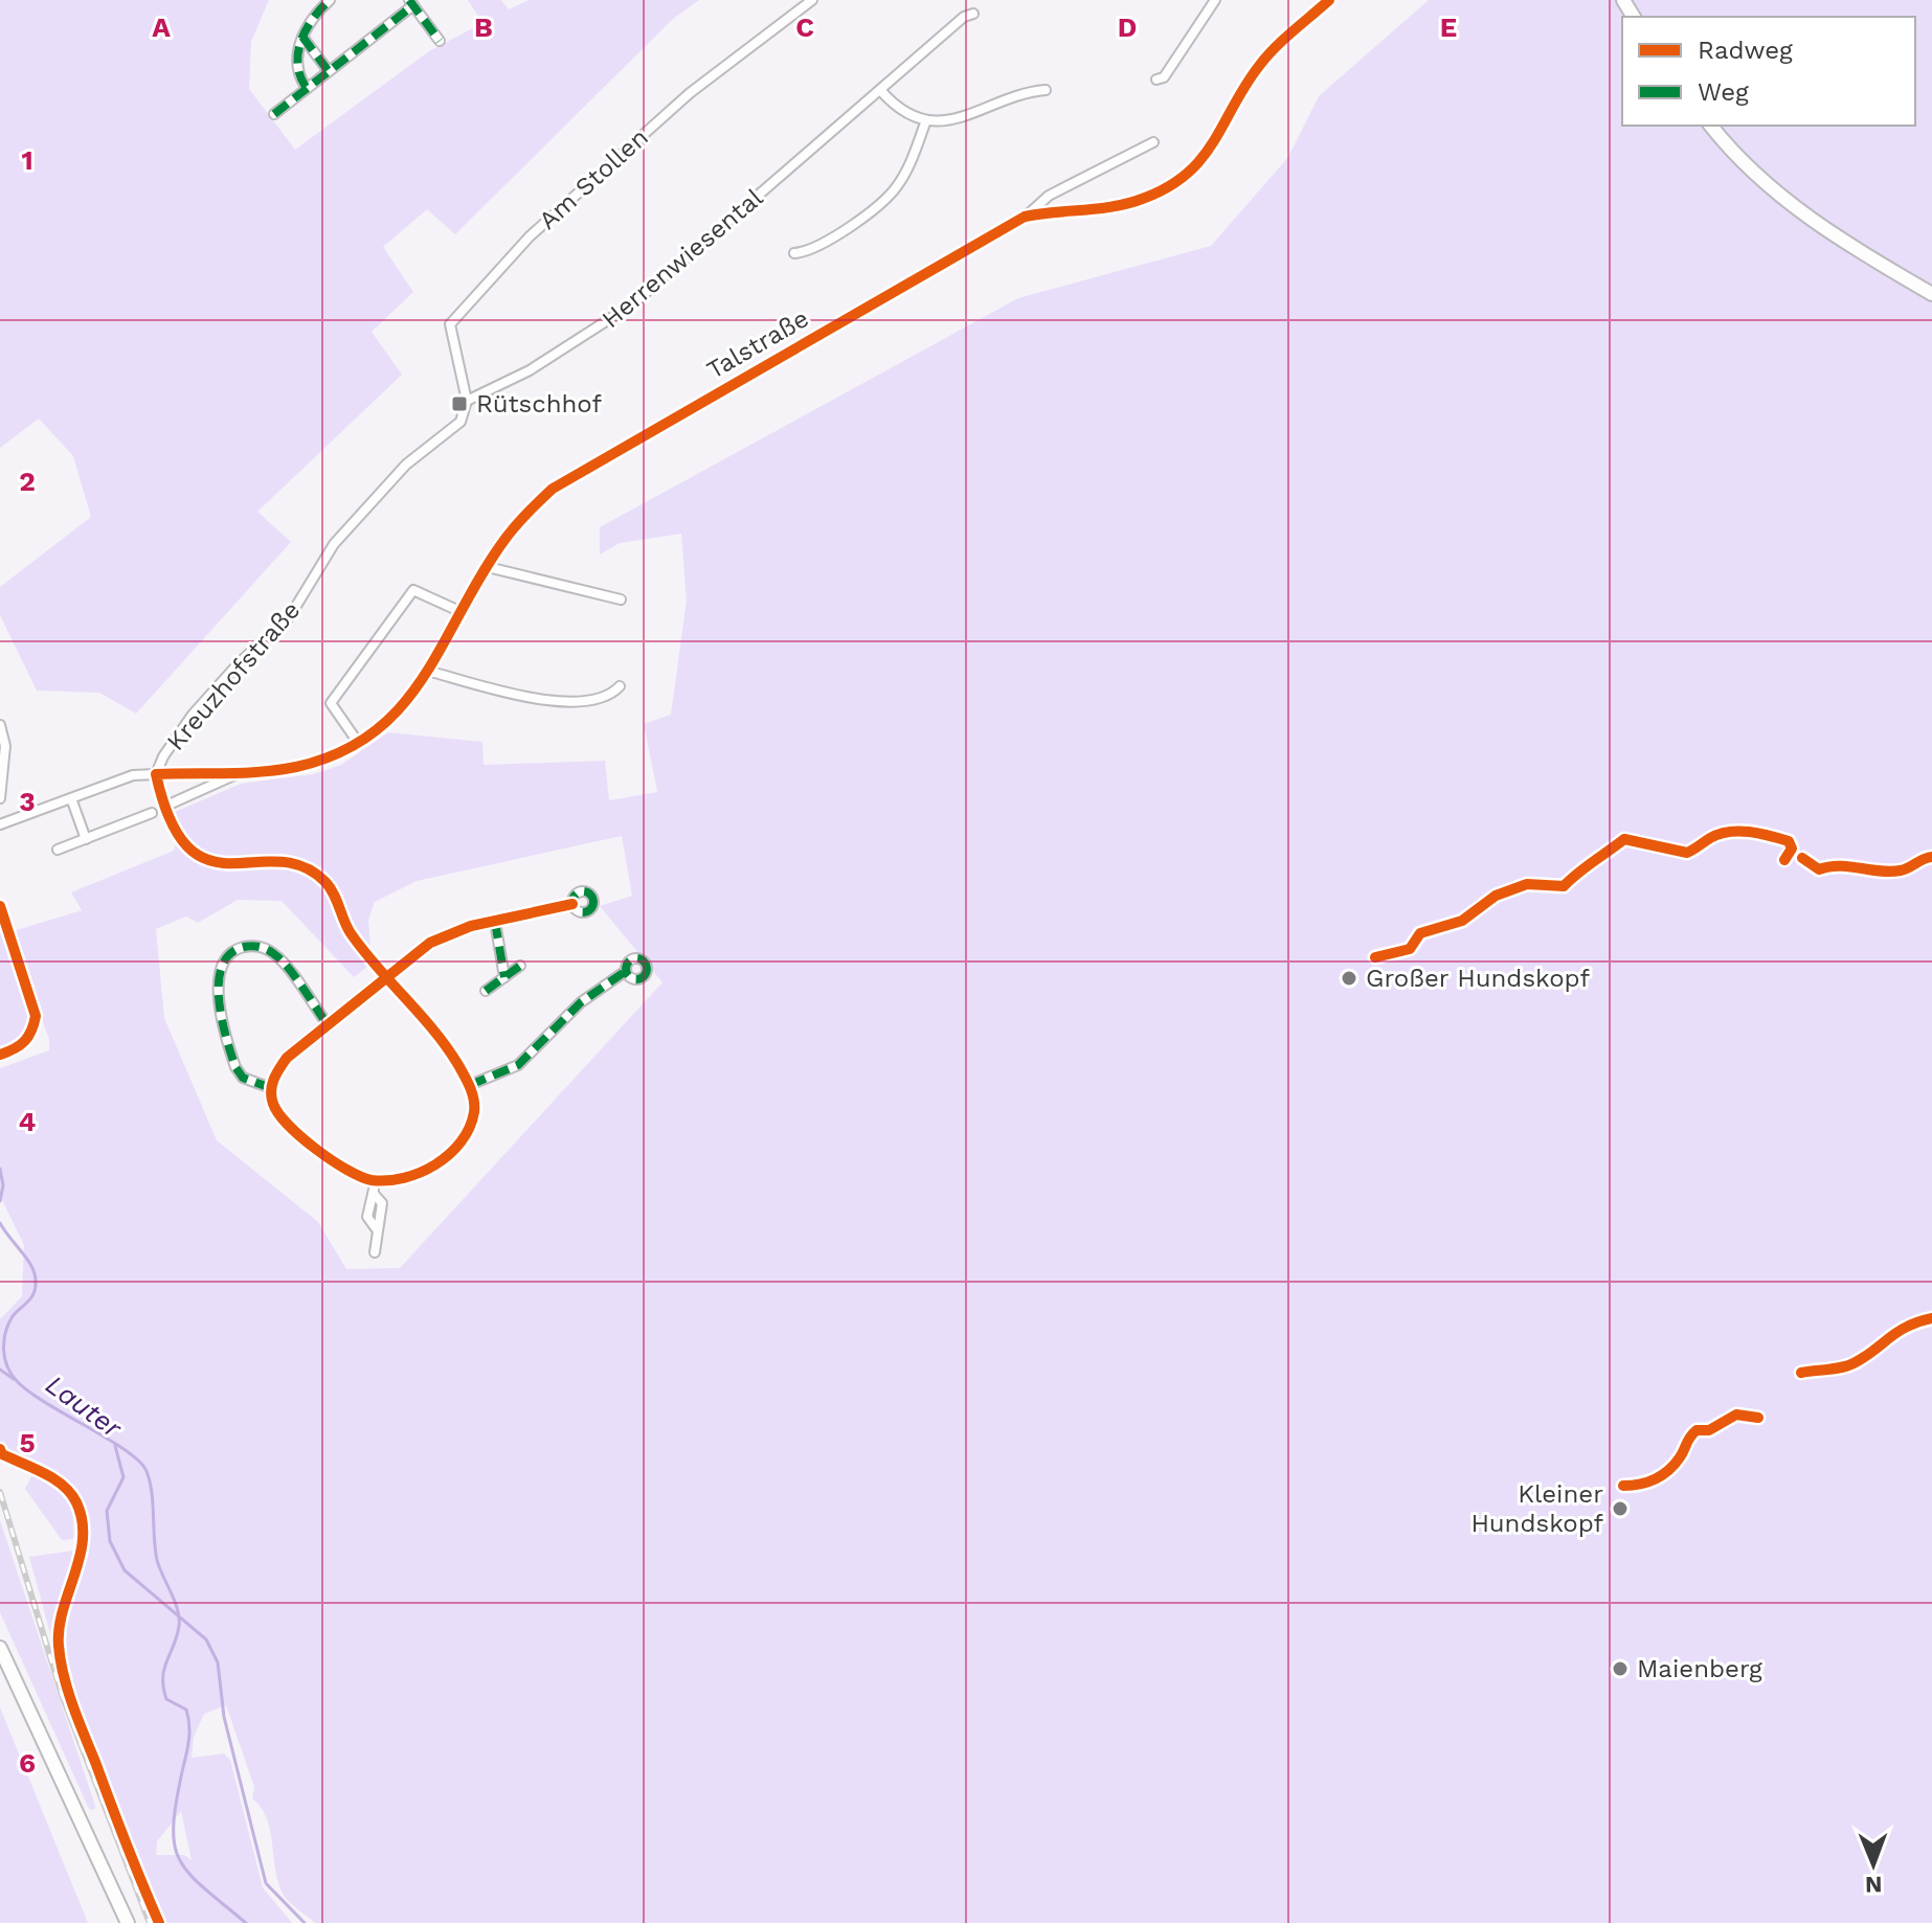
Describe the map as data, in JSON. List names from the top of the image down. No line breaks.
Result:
{"streets":{"street":["Am Stollen","Herrenwiesental","Talstraße","Kreuzhofstraße"]},"crossings":[["Am Stollen","Herrenwiesental"],["Am Stollen","Kreuzhofstraße"],["Herrenwiesental","Kreuzhofstraße"],["Talstraße","Kreuzhofstraße"]],"water":["Lauter"],"places":{"transit":["Rütschhof"],"other":["Großer Hundskopf","Kleiner Hundskopf","Maienberg"]},"legend":["Radweg","Weg"],"north":"bottom","grid":{"columns":["A","B","C","D","E"],"rows":["1","2","3","4","5","6"]}}
